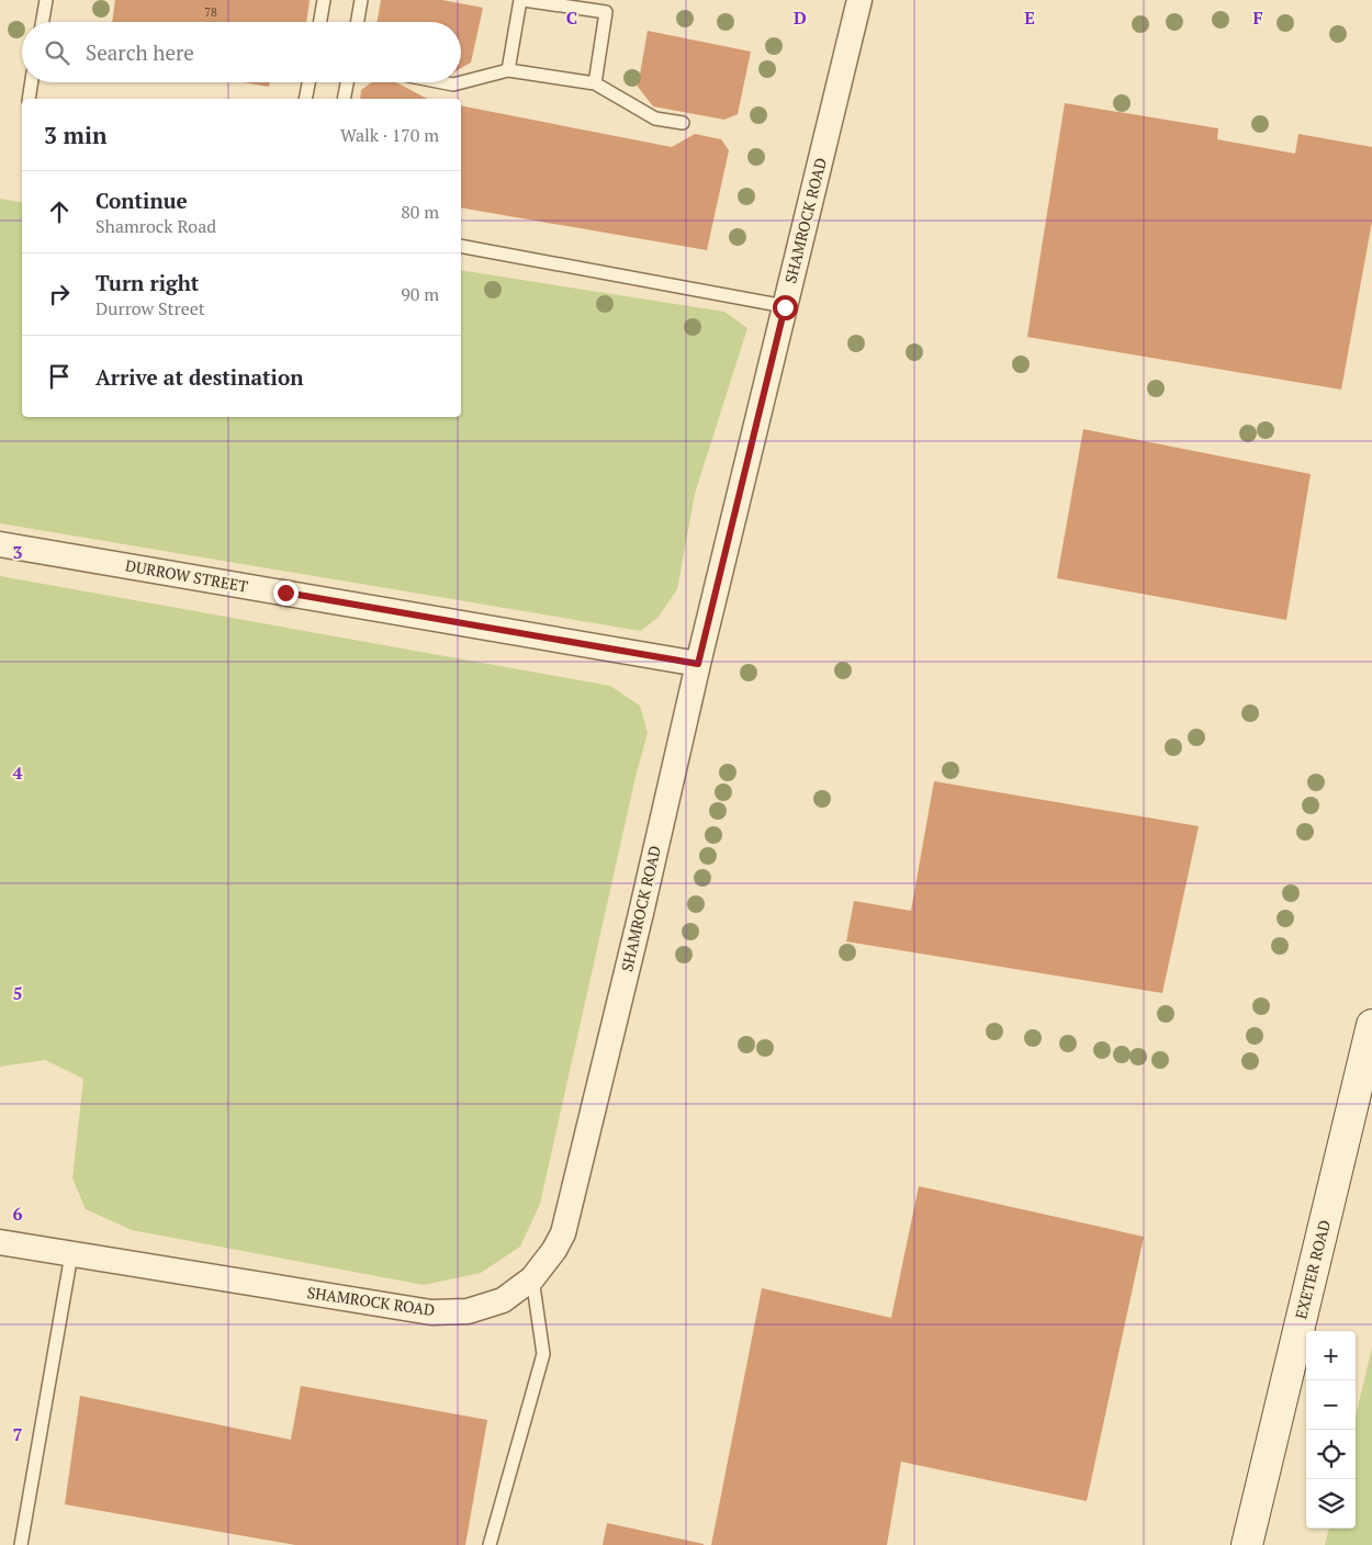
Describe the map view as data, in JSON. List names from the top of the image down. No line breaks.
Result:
{"streets":{"main road":["EXETER ROAD"],"street":["SHAMROCK ROAD","DURROW STREET"]},"crossings":[["SHAMROCK ROAD","DURROW STREET"]],"house_numbers":["78"],"page":{"search":"Search here","heading":["3 min","Walk · 170 m"],"list":[["Continue","Shamrock Road","80 m"],["Turn right","Durrow Street","90 m"],"Arrive at destination"],"map_buttons":["+","−"]},"grid":{"columns":["C","D","E","F"],"rows":["3","4","5","6","7"]}}
